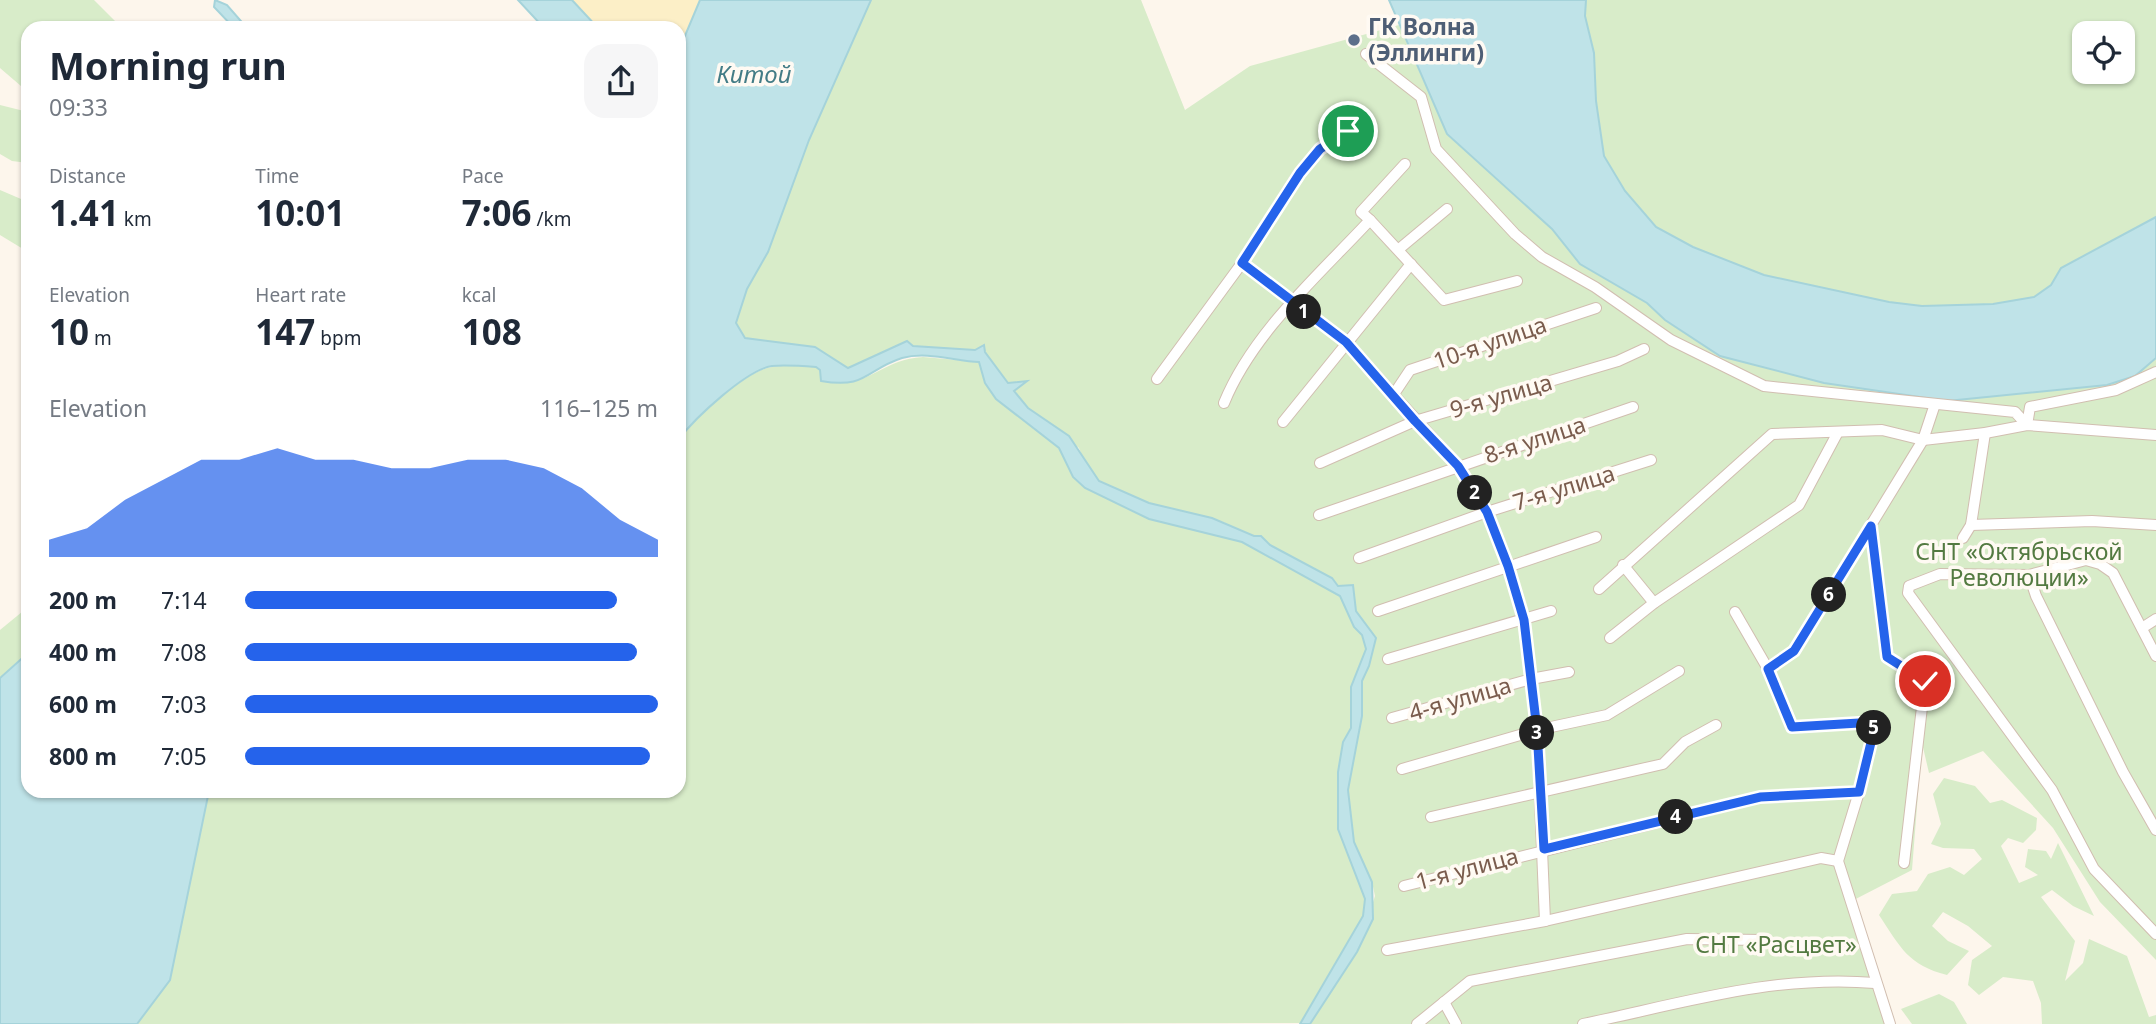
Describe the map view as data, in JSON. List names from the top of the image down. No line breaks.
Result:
{"streets":{"street":["10-я улица","9-я улица","8-я улица","7-я улица","4-я улица","1-я улица"]},"water":["Китой"],"parks":["СНТ «Октябрьской Революции»","СНТ «Расцвет»"],"places":["ГК Волна (Эллинги)"],"page":{"heading":["Morning run","09:33"],"stats":[["Distance","1.41 km"],["Time","10:01"],["Pace","7:06 /km"],["Elevation","10 m"],["Heart rate","147 bpm"],["kcal","108"]],"pins":["1","2","6","5","3","4"],"chart":["Elevation","116–125 m"],"list":[{"name":"200 m","note":"7:14"},{"name":"400 m","note":"7:08"},{"name":"600 m","note":"7:03"},{"name":"800 m","note":"7:05"}]}}
